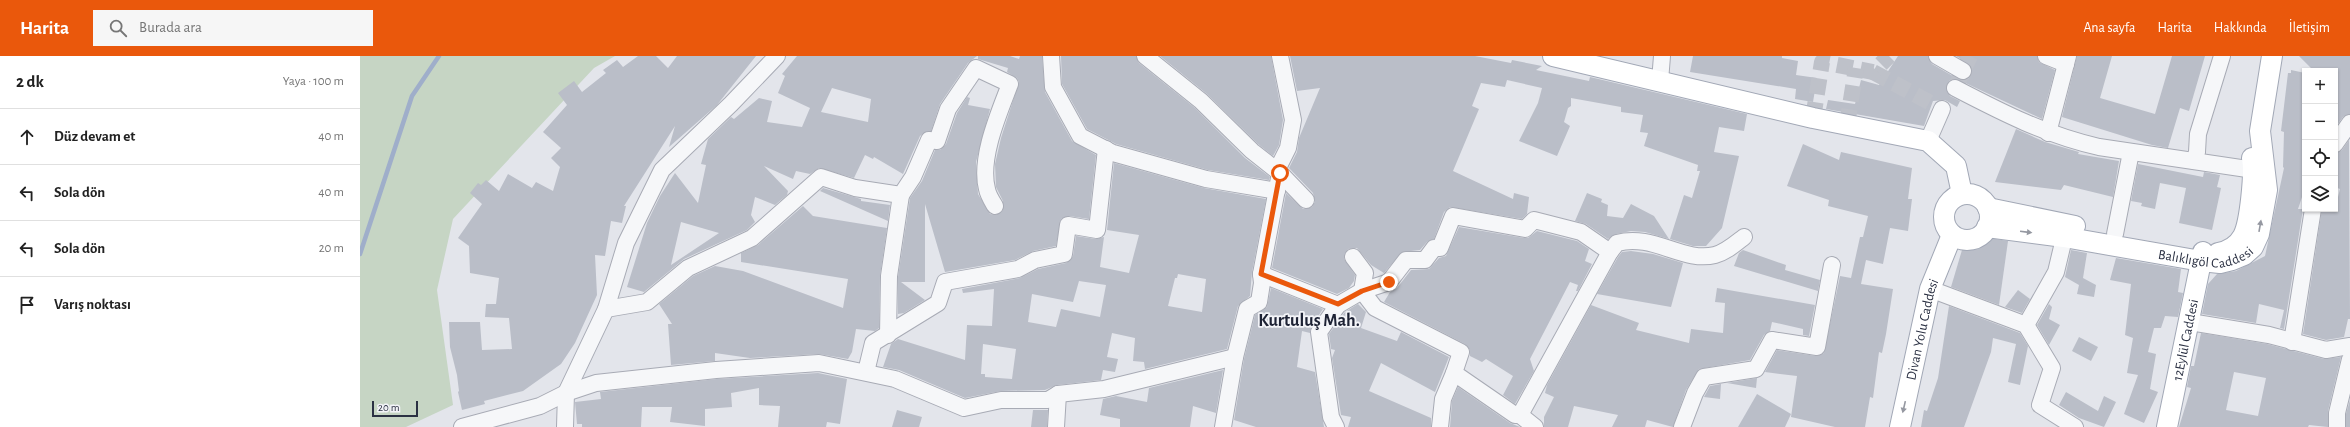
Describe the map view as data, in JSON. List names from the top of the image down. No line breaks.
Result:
{"streets":{"main road":["Balıklıgöl Caddesi","Divan Yolu Caddesi","12Eylül Caddesi"]},"crossings":[["Balıklıgöl Caddesi","Divan Yolu Caddesi"],["Balıklıgöl Caddesi","12Eylül Caddesi"]],"one_way":["Divan Yolu Caddesi"],"districts":["Kurtuluş Mah."],"scale_bar":"20 m","page":{"header":"Harita","search":"Burada ara","nav":["Ana sayfa","Harita","Hakkında","İletişim"],"heading":["2 dk","Yaya · 100 m"],"map_buttons":["+","−"],"list":[["Düz devam et","40 m"],["Sola dön","40 m"],["Sola dön","20 m"],"Varış noktası"],"scale":"20 m"}}
